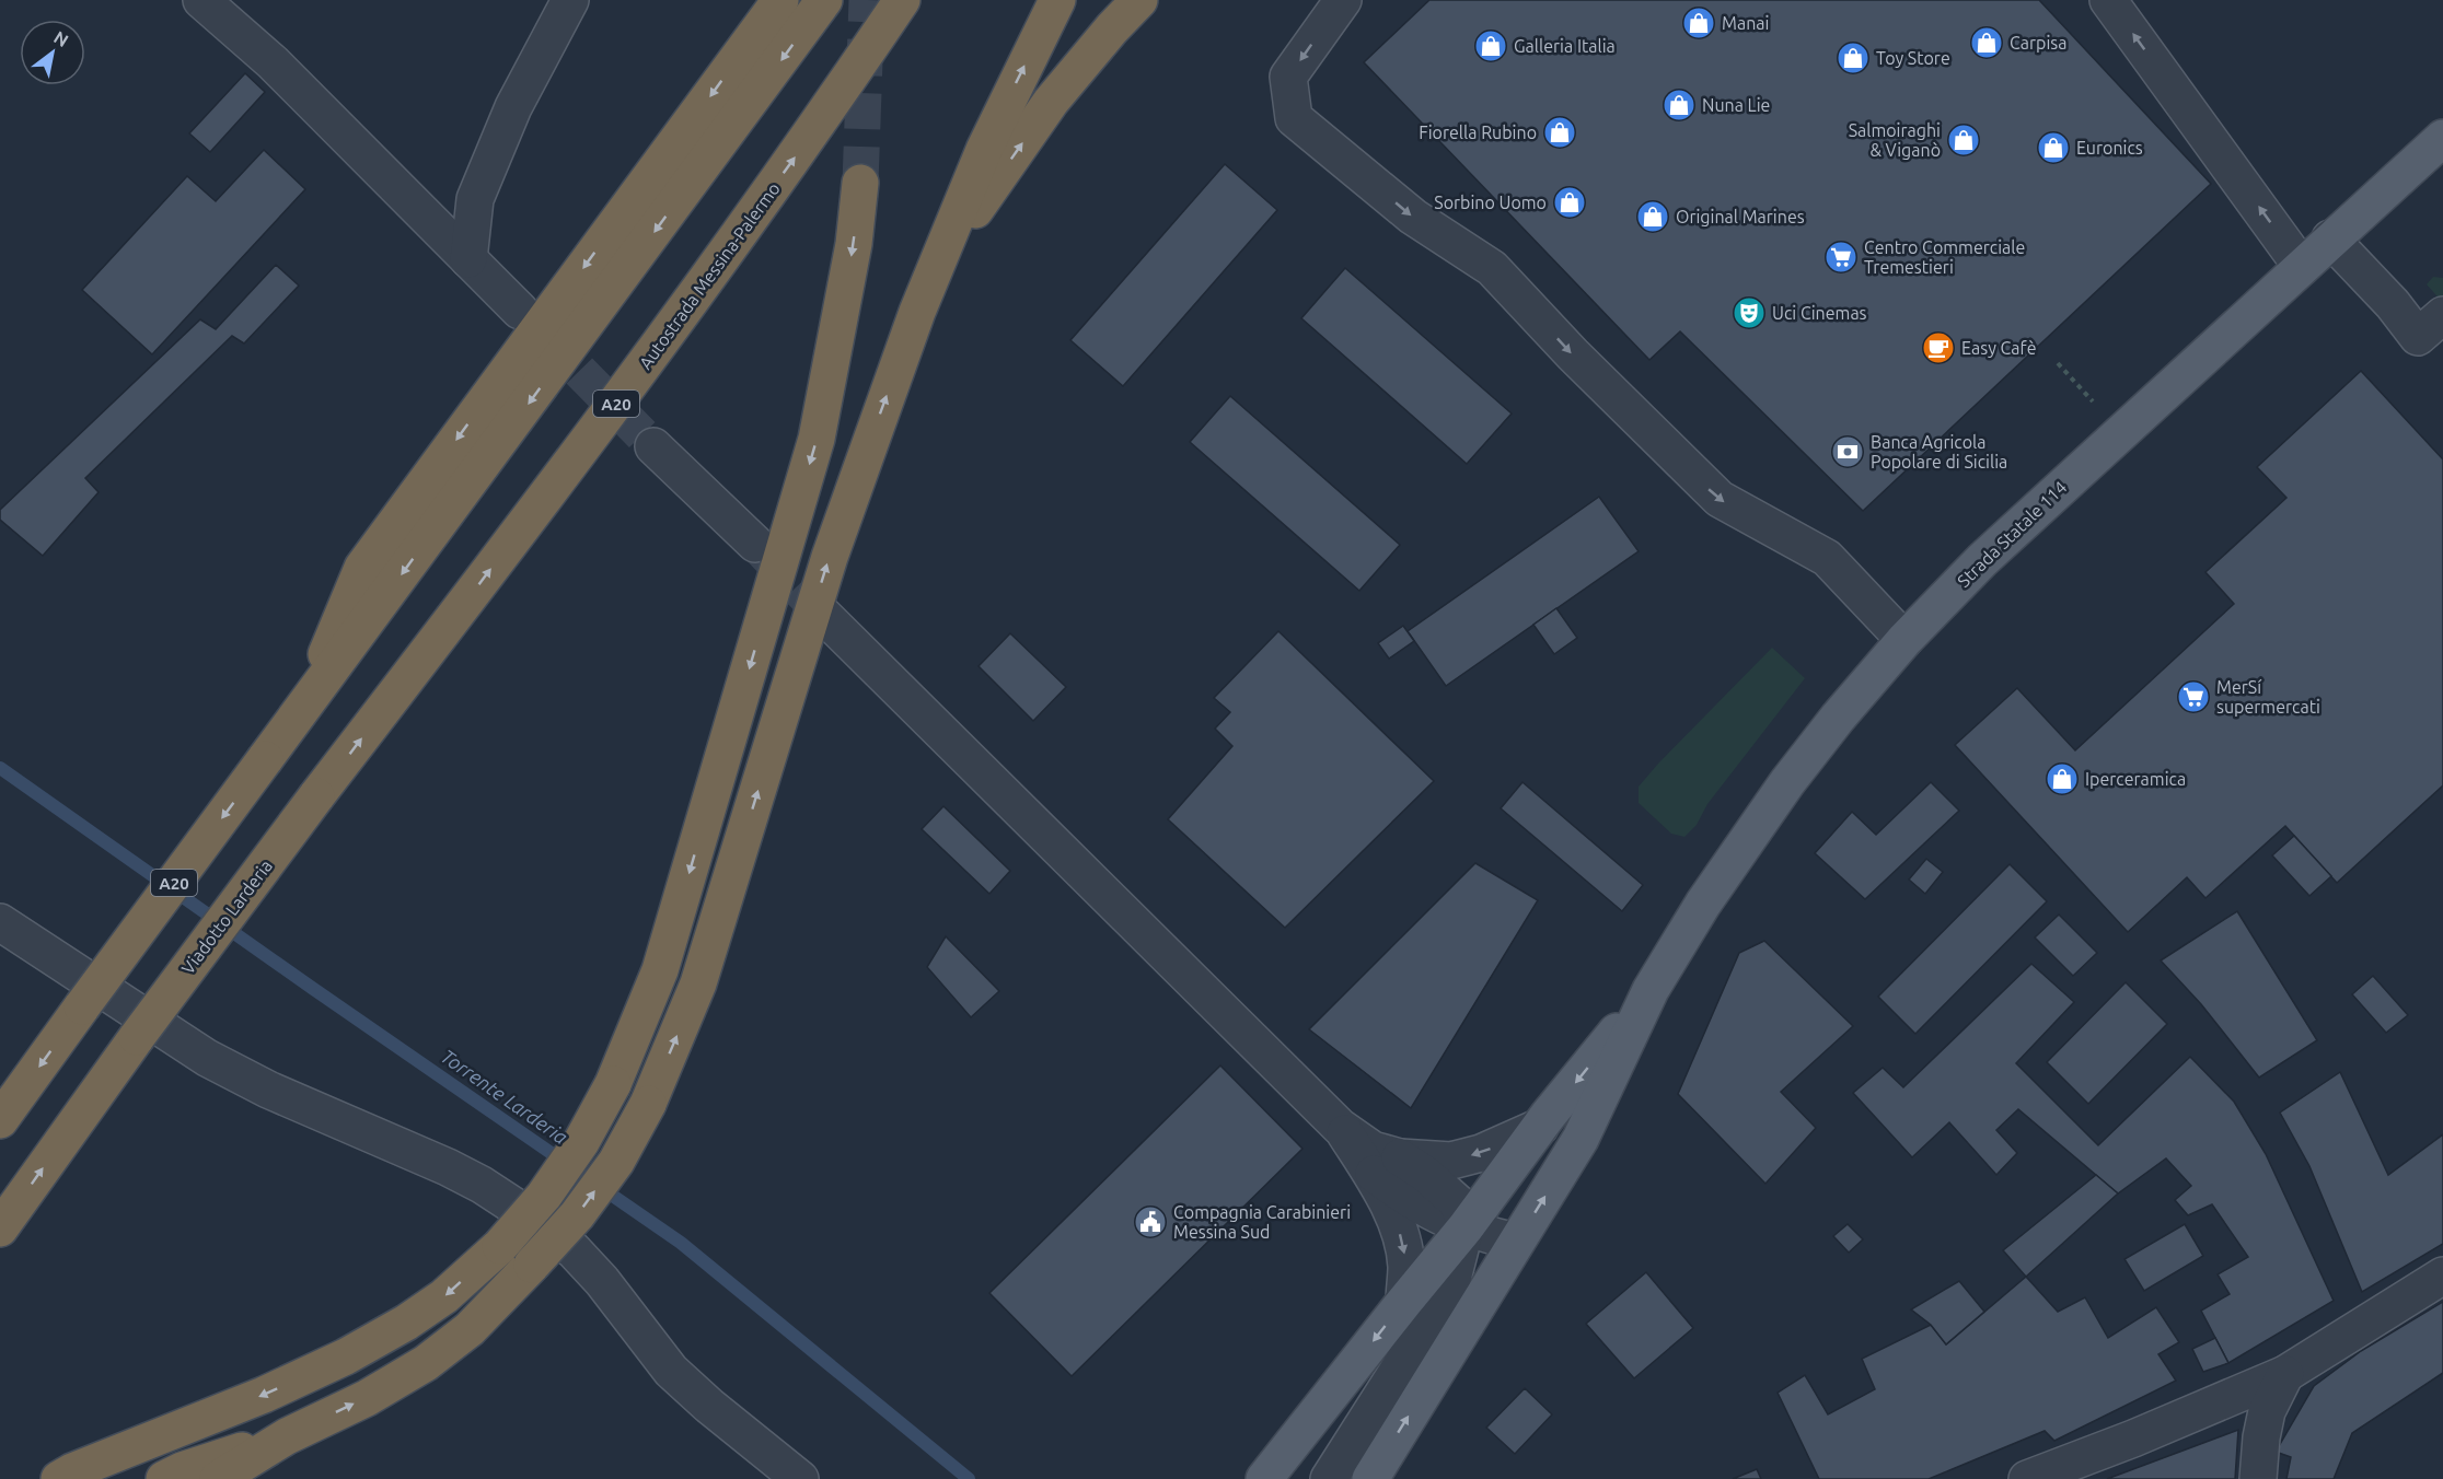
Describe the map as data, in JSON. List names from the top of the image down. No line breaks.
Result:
{"streets":{"highway":["Autostrada Messina-Palermo","A20","Viadotto Larderia"],"main road":["Strada Statale 114"]},"crossings":[["Autostrada Messina-Palermo","Viadotto Larderia"]],"water":["Torrente Larderia"],"places":{"shop":["Manai","Carpisa","Galleria Italia","Toy Store","Nuna Lie","Fiorella Rubino","Salmoiraghi & Viganò","Euronics","Sorbino Uomo","Original Marines","Iperceramica"],"supermarket":["Centro Commerciale Tremestieri","MerSí supermercati"],"theatre":["Uci Cinemas"],"cafe":["Easy Cafè"],"bank":["Banca Agricola Popolare di Sicilia"],"public building":["Compagnia Carabinieri Messina Sud"]},"north":"top right"}
